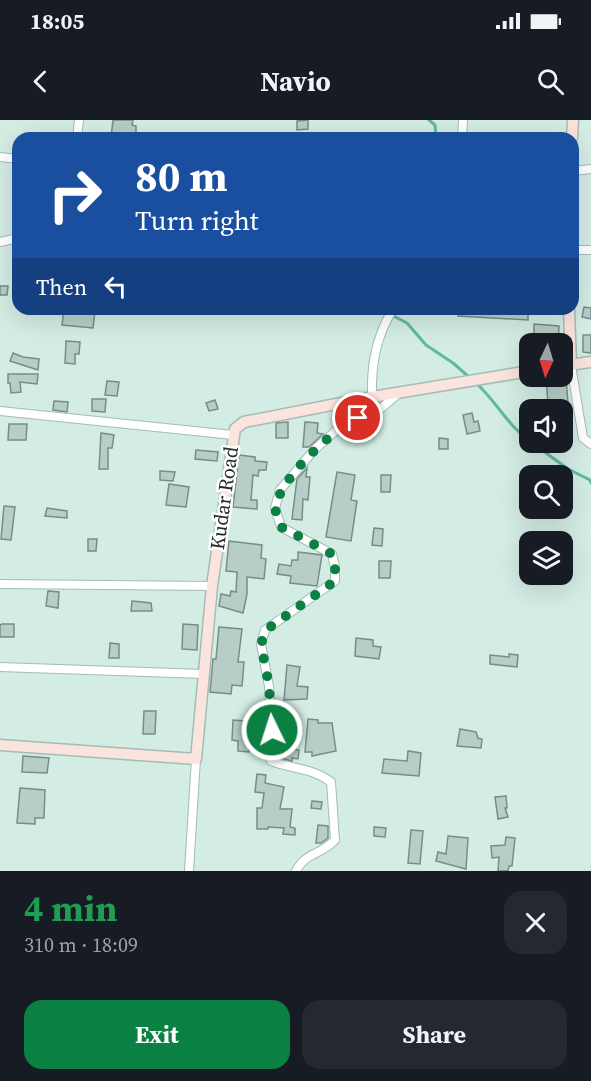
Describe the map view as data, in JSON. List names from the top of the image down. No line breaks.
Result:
{"streets":{"street":["Kudar Road"]},"north":"bottom","page":{"status":"18:05","header":"Navio","turn":["80 m","Turn right"],"then":"Then","heading":["4 min","310 m · 18:09"],"buttons":["Exit","Share"]}}
